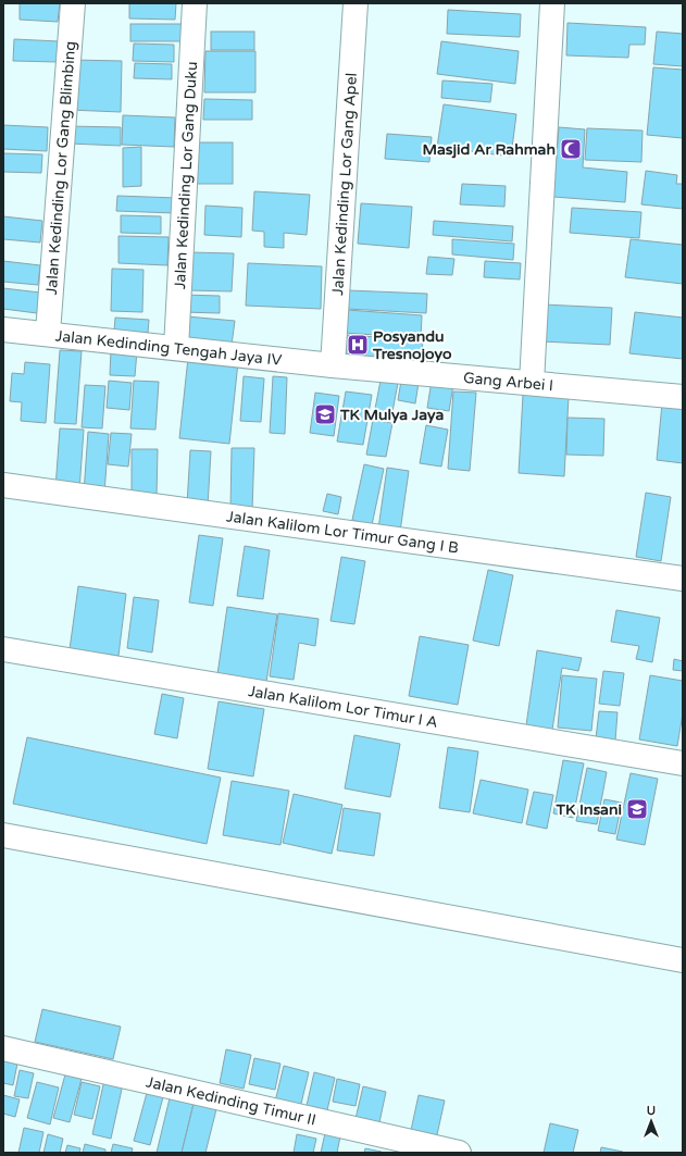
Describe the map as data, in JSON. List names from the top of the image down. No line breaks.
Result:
{"streets":{"street":["Jalan Kedinding Lor Gang Blimbing","Jalan Kedinding Lor Gang Duku","Jalan Kedinding Lor Gang Apel","Jalan Kedinding Tengah Jaya IV","Gang Arbei I","Jalan Kalilom Lor Timur Gang I B","Jalan Kalilom Lor Timur I A","Jalan Kedinding Timur II"]},"crossings":[["Jalan Kedinding Lor Gang Blimbing","Jalan Kedinding Tengah Jaya IV"],["Jalan Kedinding Lor Gang Duku","Jalan Kedinding Tengah Jaya IV"],["Jalan Kedinding Lor Gang Apel","Jalan Kedinding Tengah Jaya IV"],["Jalan Kedinding Lor Gang Apel","Gang Arbei I"],["Jalan Kedinding Tengah Jaya IV","Gang Arbei I"]],"places":{"mosque":["Masjid Ar Rahmah"],"hospital":["Posyandu Tresnojoyo"],"school or university":["TK Mulya Jaya","TK Insani"]},"north":"top"}
